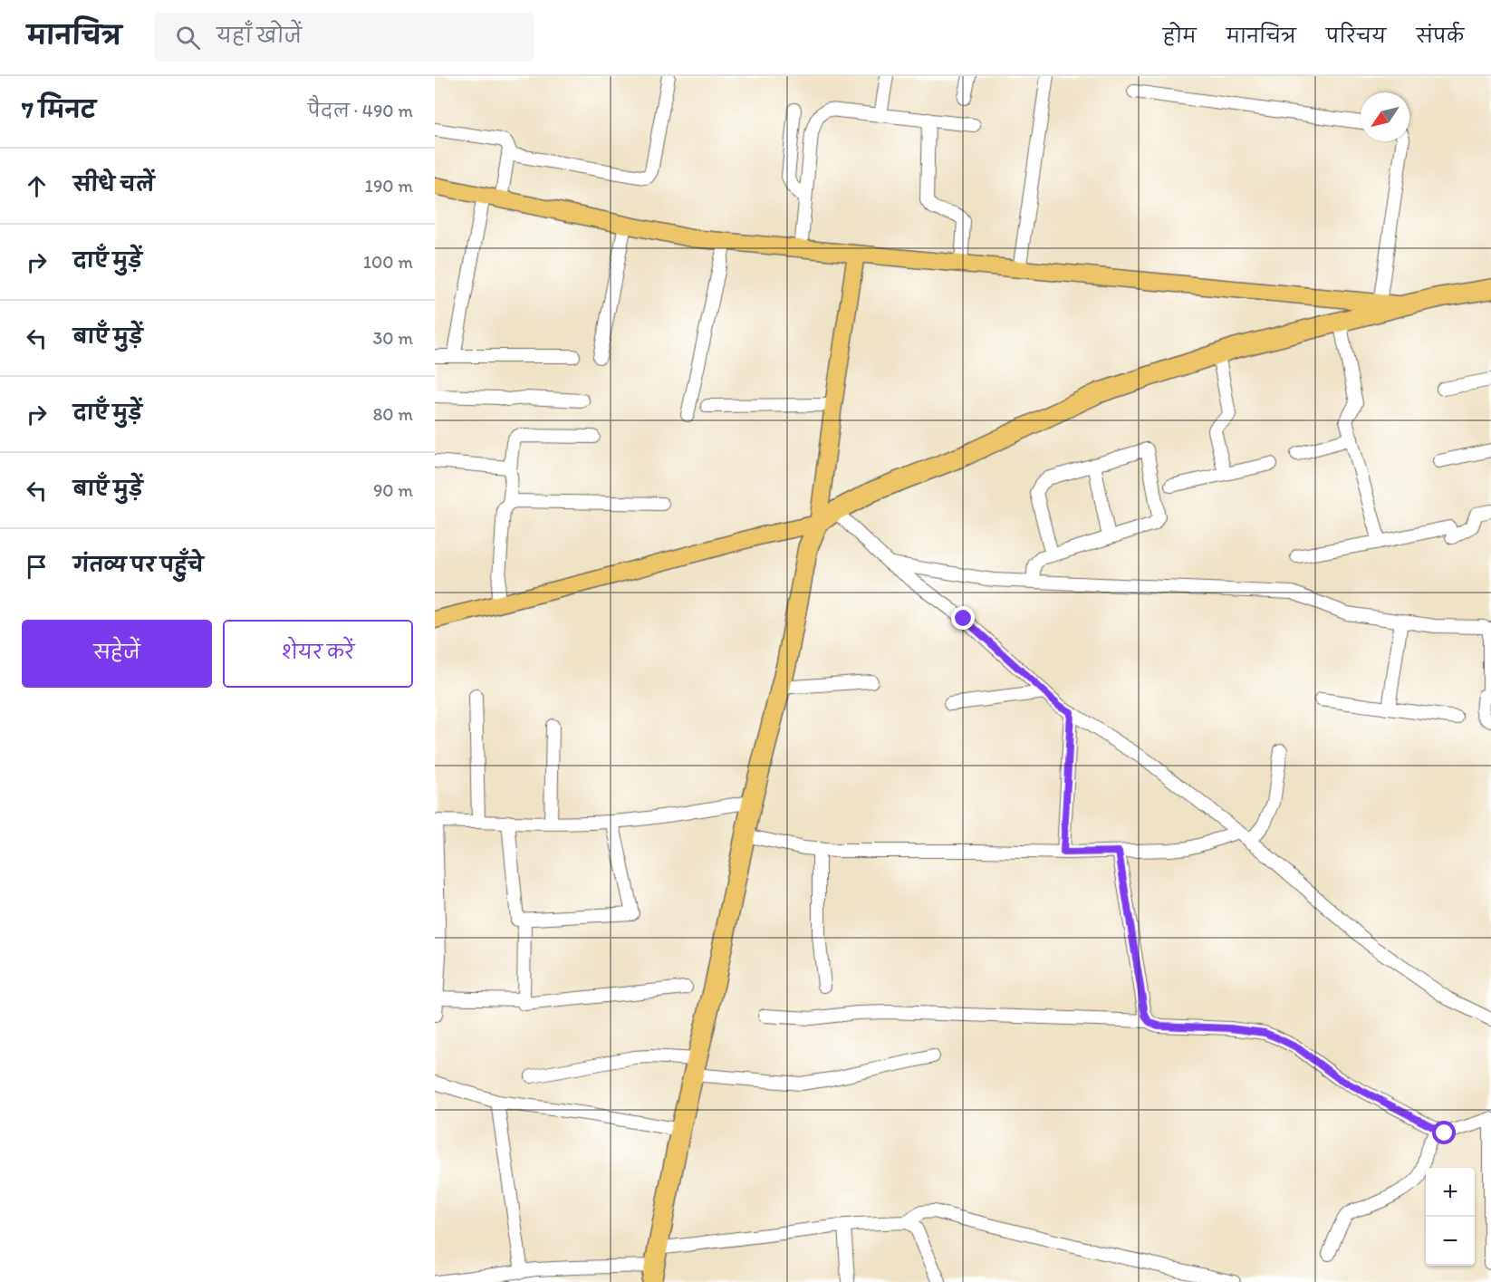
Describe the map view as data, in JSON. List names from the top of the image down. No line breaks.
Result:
{"north":"bottom left","page":{"header":"मानचित्र","search":"यहाँ खोजें","nav":["होम","मानचित्र","परिचय","संपर्क"],"heading":["7 मिनट","पैदल · 490 m"],"list":[["सीधे चलें","190 m"],["दाएँ मुड़ें","100 m"],["बाएँ मुड़ें","30 m"],["दाएँ मुड़ें","80 m"],["बाएँ मुड़ें","90 m"],"गंतव्य पर पहुँचे"],"buttons":["सहेजें","शेयर करें"],"map_buttons":["+","−"]}}
